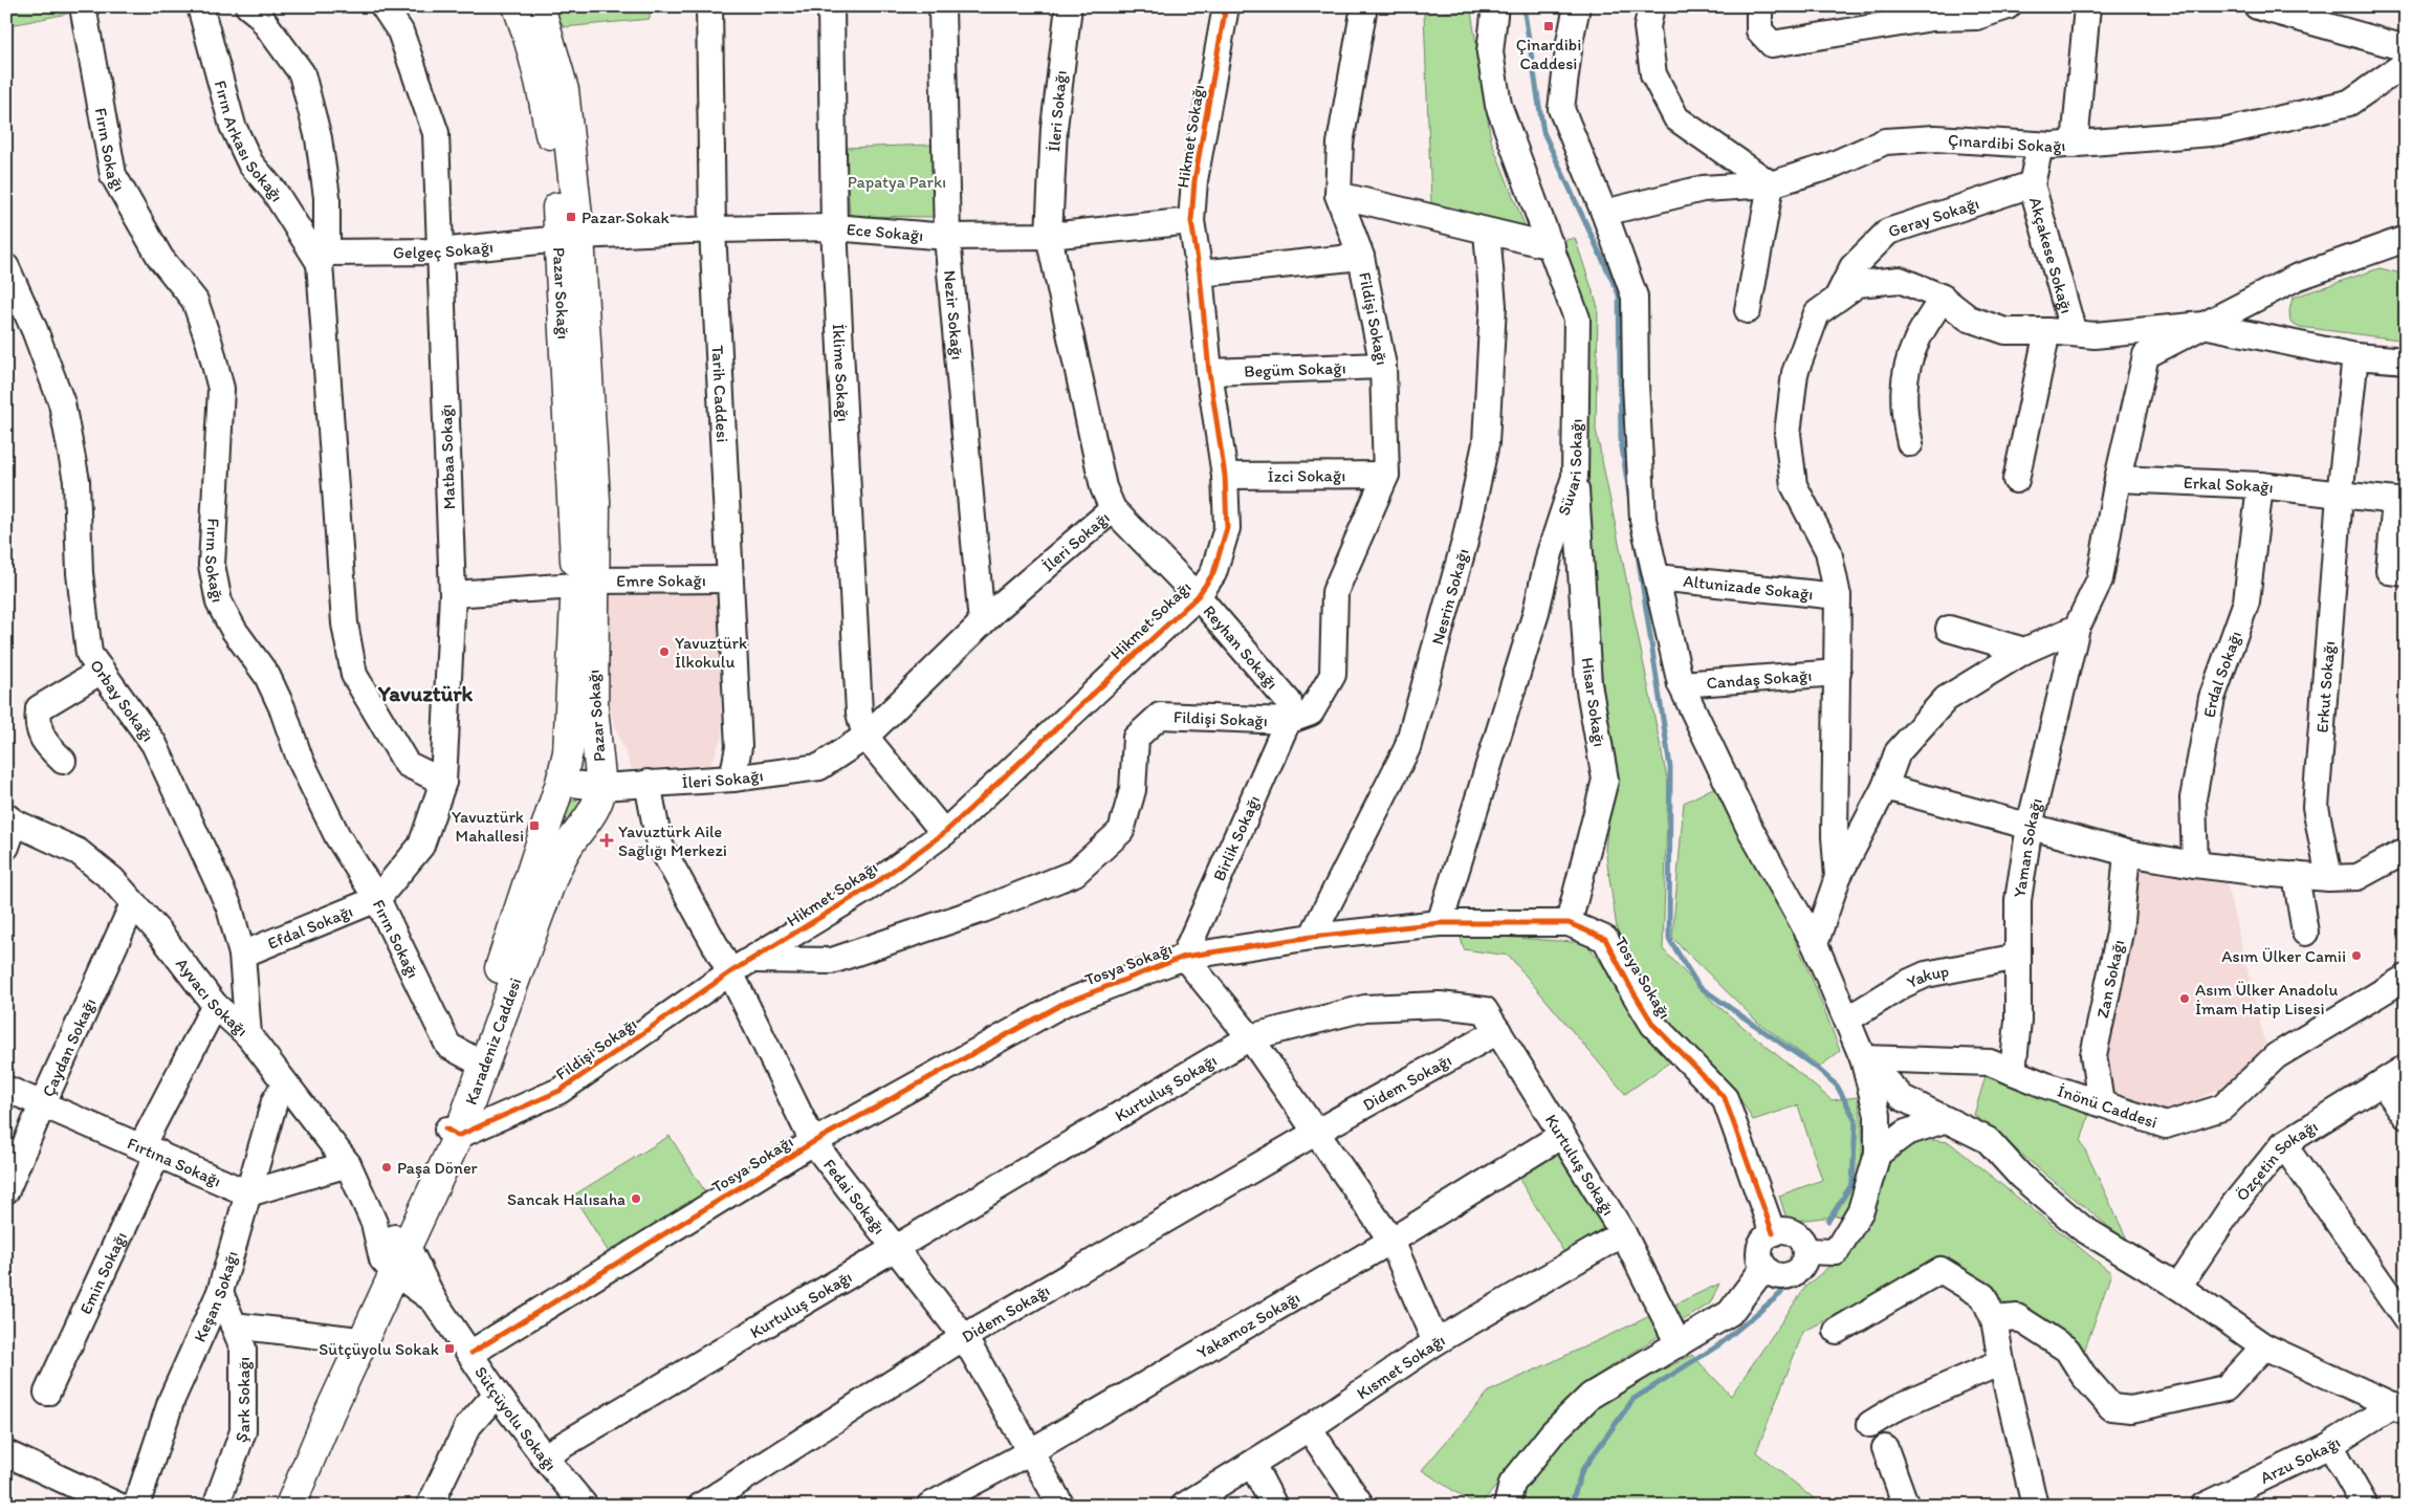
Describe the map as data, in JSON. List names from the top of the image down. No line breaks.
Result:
{"streets":{"main road":["Pazar Sokağı","Karadeniz Caddesi"],"street":["İleri Sokağı","Hikmet Sokağı","Fırın Arkası Sokağı","Çınardibi Sokağı","Fırın Sokağı","Geray Sokağı","Ece Sokağı","Gelgeç Sokağı","Akçakese Sokağı","Nezir Sokağı","Fildişi Sokağı","Begüm Sokağı","İklime Sokağı","Tarih Caddesi","Matbaa Sokağı","Süvari Sokağı","İzci Sokağı","Erkal Sokağı","Emre Sokağı","Altunizade Sokağı","Nesrin Sokağı","Reyhan Sokağı","Erdal Sokağı","Candaş Sokağı","Erkut Sokağı","Orbay Sokağı","Hisar Sokağı","Birlik Sokağı","Yaman Sokağı","Efdal Sokağı","Tosya Sokağı","Yakup","Zan Sokağı","Ayvacı Sokağı","Çaydan Sokağı","Didem Sokağı","Kurtuluş Sokağı","İnönü Caddesi","Fırtına Sokağı","Özçetin Sokağı","Fedai Sokağı","Emin Sokağı","Keşan Sokağı","Yakamoz Sokağı","Kısmet Sokağı","Şark Sokağı","Sütçüyolu Sokağı","Arzu Sokağı"]},"crossings":[["İleri Sokağı","Ece Sokağı"],["İleri Sokağı","Pazar Sokağı"],["İleri Sokağı","Nezir Sokağı"],["İleri Sokağı","İklime Sokağı"],["İleri Sokağı","Tarih Caddesi"],["İleri Sokağı","Reyhan Sokağı"],["İleri Sokağı","Karadeniz Caddesi"],["İleri Sokağı","Fedai Sokağı"],["Hikmet Sokağı","Ece Sokağı"],["Hikmet Sokağı","Fildişi Sokağı"],["Hikmet Sokağı","Begüm Sokağı"],["Hikmet Sokağı","İzci Sokağı"],["Hikmet Sokağı","Reyhan Sokağı"],["Fırın Arkası Sokağı","Gelgeç Sokağı"],["Çınardibi Sokağı","Akçakese Sokağı"],["Fırın Sokağı","Matbaa Sokağı"],["Fırın Sokağı","Efdal Sokağı"],["Fırın Sokağı","Karadeniz Caddesi"],["Geray Sokağı","Akçakese Sokağı"],["Ece Sokağı","Gelgeç Sokağı"],["Ece Sokağı","Pazar Sokağı"],["Ece Sokağı","Nezir Sokağı"],["Ece Sokağı","İklime Sokağı"],["Ece Sokağı","Tarih Caddesi"],["Gelgeç Sokağı","Pazar Sokağı"],["Gelgeç Sokağı","Matbaa Sokağı"],["Pazar Sokağı","Emre Sokağı"],["Pazar Sokağı","Karadeniz Caddesi"],["Fildişi Sokağı","Begüm Sokağı"],["Fildişi Sokağı","İzci Sokağı"],["Fildişi Sokağı","Reyhan Sokağı"],["Fildişi Sokağı","Birlik Sokağı"],["Fildişi Sokağı","Karadeniz Caddesi"],["Fildişi Sokağı","Fedai Sokağı"],["Tarih Caddesi","Emre Sokağı"],["Matbaa Sokağı","Emre Sokağı"],["Matbaa Sokağı","Efdal Sokağı"],["Süvari Sokağı","Hisar Sokağı"],["Süvari Sokağı","Tosya Sokağı"],["Erkal Sokağı","Erdal Sokağı"],["Erkal Sokağı","Erkut Sokağı"],["Erkal Sokağı","Yaman Sokağı"],["Nesrin Sokağı","Tosya Sokağı"],["Reyhan Sokağı","Birlik Sokağı"],["Orbay Sokağı","Efdal Sokağı"],["Orbay Sokağı","Ayvacı Sokağı"],["Hisar Sokağı","Tosya Sokağı"],["Birlik Sokağı","Tosya Sokağı"],["Yaman Sokağı","Yakup"],["Yaman Sokağı","İnönü Caddesi"],["Tosya Sokağı","Fedai Sokağı"],["Tosya Sokağı","Sütçüyolu Sokağı"],["Zan Sokağı","İnönü Caddesi"],["Ayvacı Sokağı","Karadeniz Caddesi"],["Ayvacı Sokağı","Çaydan Sokağı"],["Ayvacı Sokağı","Fırtına Sokağı"],["Ayvacı Sokağı","Emin Sokağı"],["Ayvacı Sokağı","Keşan Sokağı"],["Ayvacı Sokağı","Şark Sokağı"],["Ayvacı Sokağı","Sütçüyolu Sokağı"],["Karadeniz Caddesi","Fırtına Sokağı"],["Karadeniz Caddesi","Keşan Sokağı"],["Karadeniz Caddesi","Şark Sokağı"],["Karadeniz Caddesi","Sütçüyolu Sokağı"],["Çaydan Sokağı","Fırtına Sokağı"],["Didem Sokağı","Kurtuluş Sokağı"],["Didem Sokağı","Fedai Sokağı"],["Kurtuluş Sokağı","Fedai Sokağı"],["Kurtuluş Sokağı","Yakamoz Sokağı"],["Kurtuluş Sokağı","Kısmet Sokağı"],["Kurtuluş Sokağı","Sütçüyolu Sokağı"],["Fırtına Sokağı","Emin Sokağı"],["Fırtına Sokağı","Keşan Sokağı"],["Fırtına Sokağı","Şark Sokağı"],["Fırtına Sokağı","Sütçüyolu Sokağı"],["Fedai Sokağı","Yakamoz Sokağı"],["Keşan Sokağı","Şark Sokağı"],["Keşan Sokağı","Sütçüyolu Sokağı"],["Şark Sokağı","Sütçüyolu Sokağı"]],"districts":["Yavuztürk"],"parks":["Papatya Parkı"],"places":{"transit":["Çinardibi Caddesi","Pazar Sokak","Yavuztürk Mahallesi","Sütçüyolu Sokak"],"other":["Yavuztürk İlkokulu","Asım Ülker Camii","Asım Ülker Anadolu İmam Hatip Lisesi","Paşa Döner","Sancak Halısaha"],"health":["Yavuztürk Aile Sağlığı Merkezi"]}}
